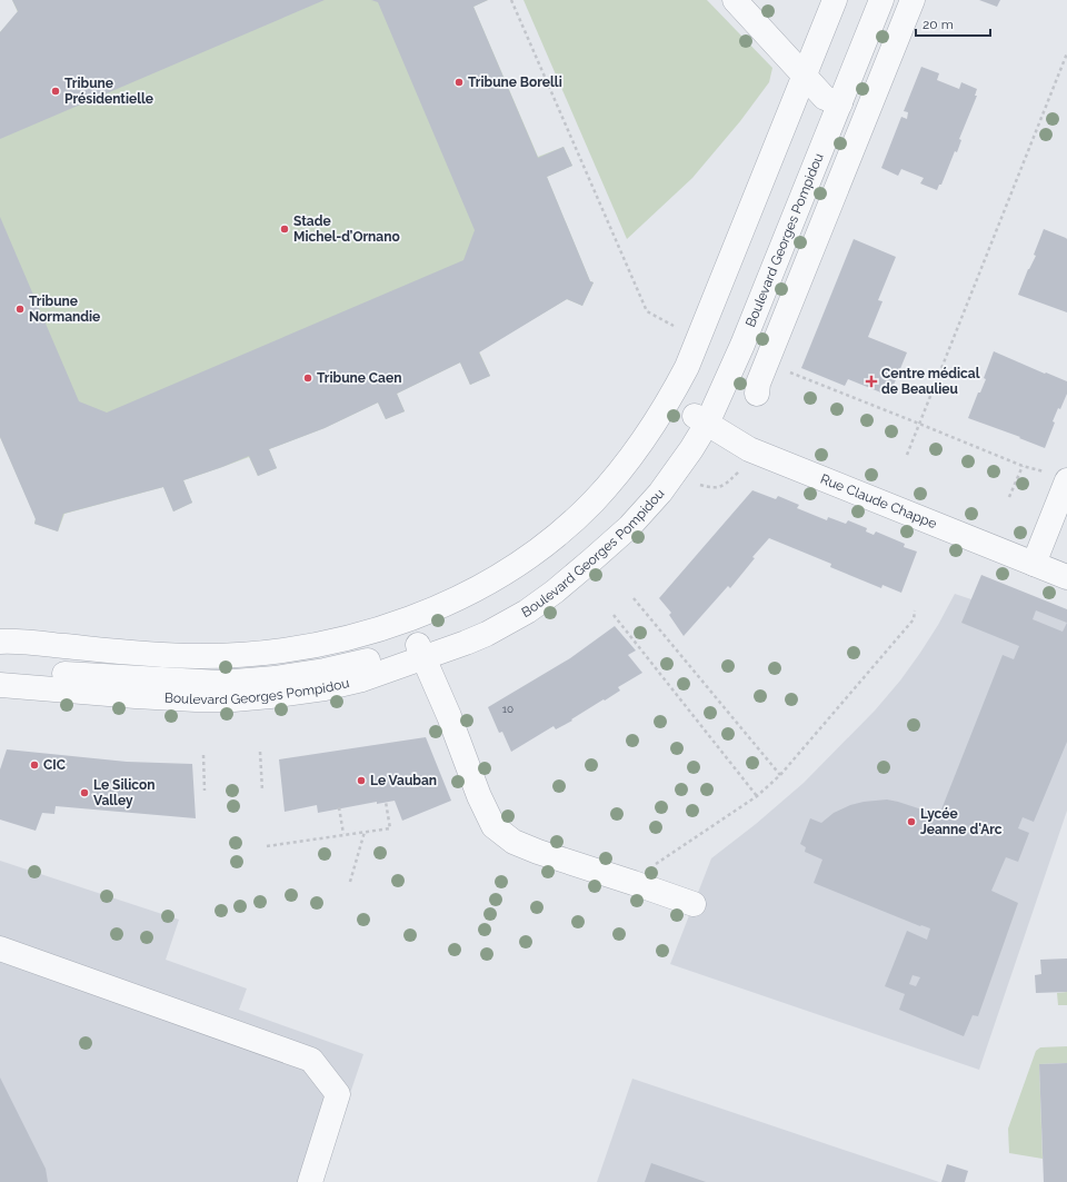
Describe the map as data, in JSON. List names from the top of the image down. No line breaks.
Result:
{"streets":{"street":["Boulevard Georges Pompidou","Rue Claude Chappe"]},"crossings":[["Boulevard Georges Pompidou","Rue Claude Chappe"]],"places":{"other":["Tribune Borelli","Tribune Présidentielle","Stade Michel-d’Ornano","Tribune Normandie","Tribune Caen","CIC","Le Vauban","Le Silicon Valley","Lycée Jeanne d'Arc"],"health":["Centre médical de Beaulieu"]},"house_numbers":["10"],"scale_bar":"20 m"}
